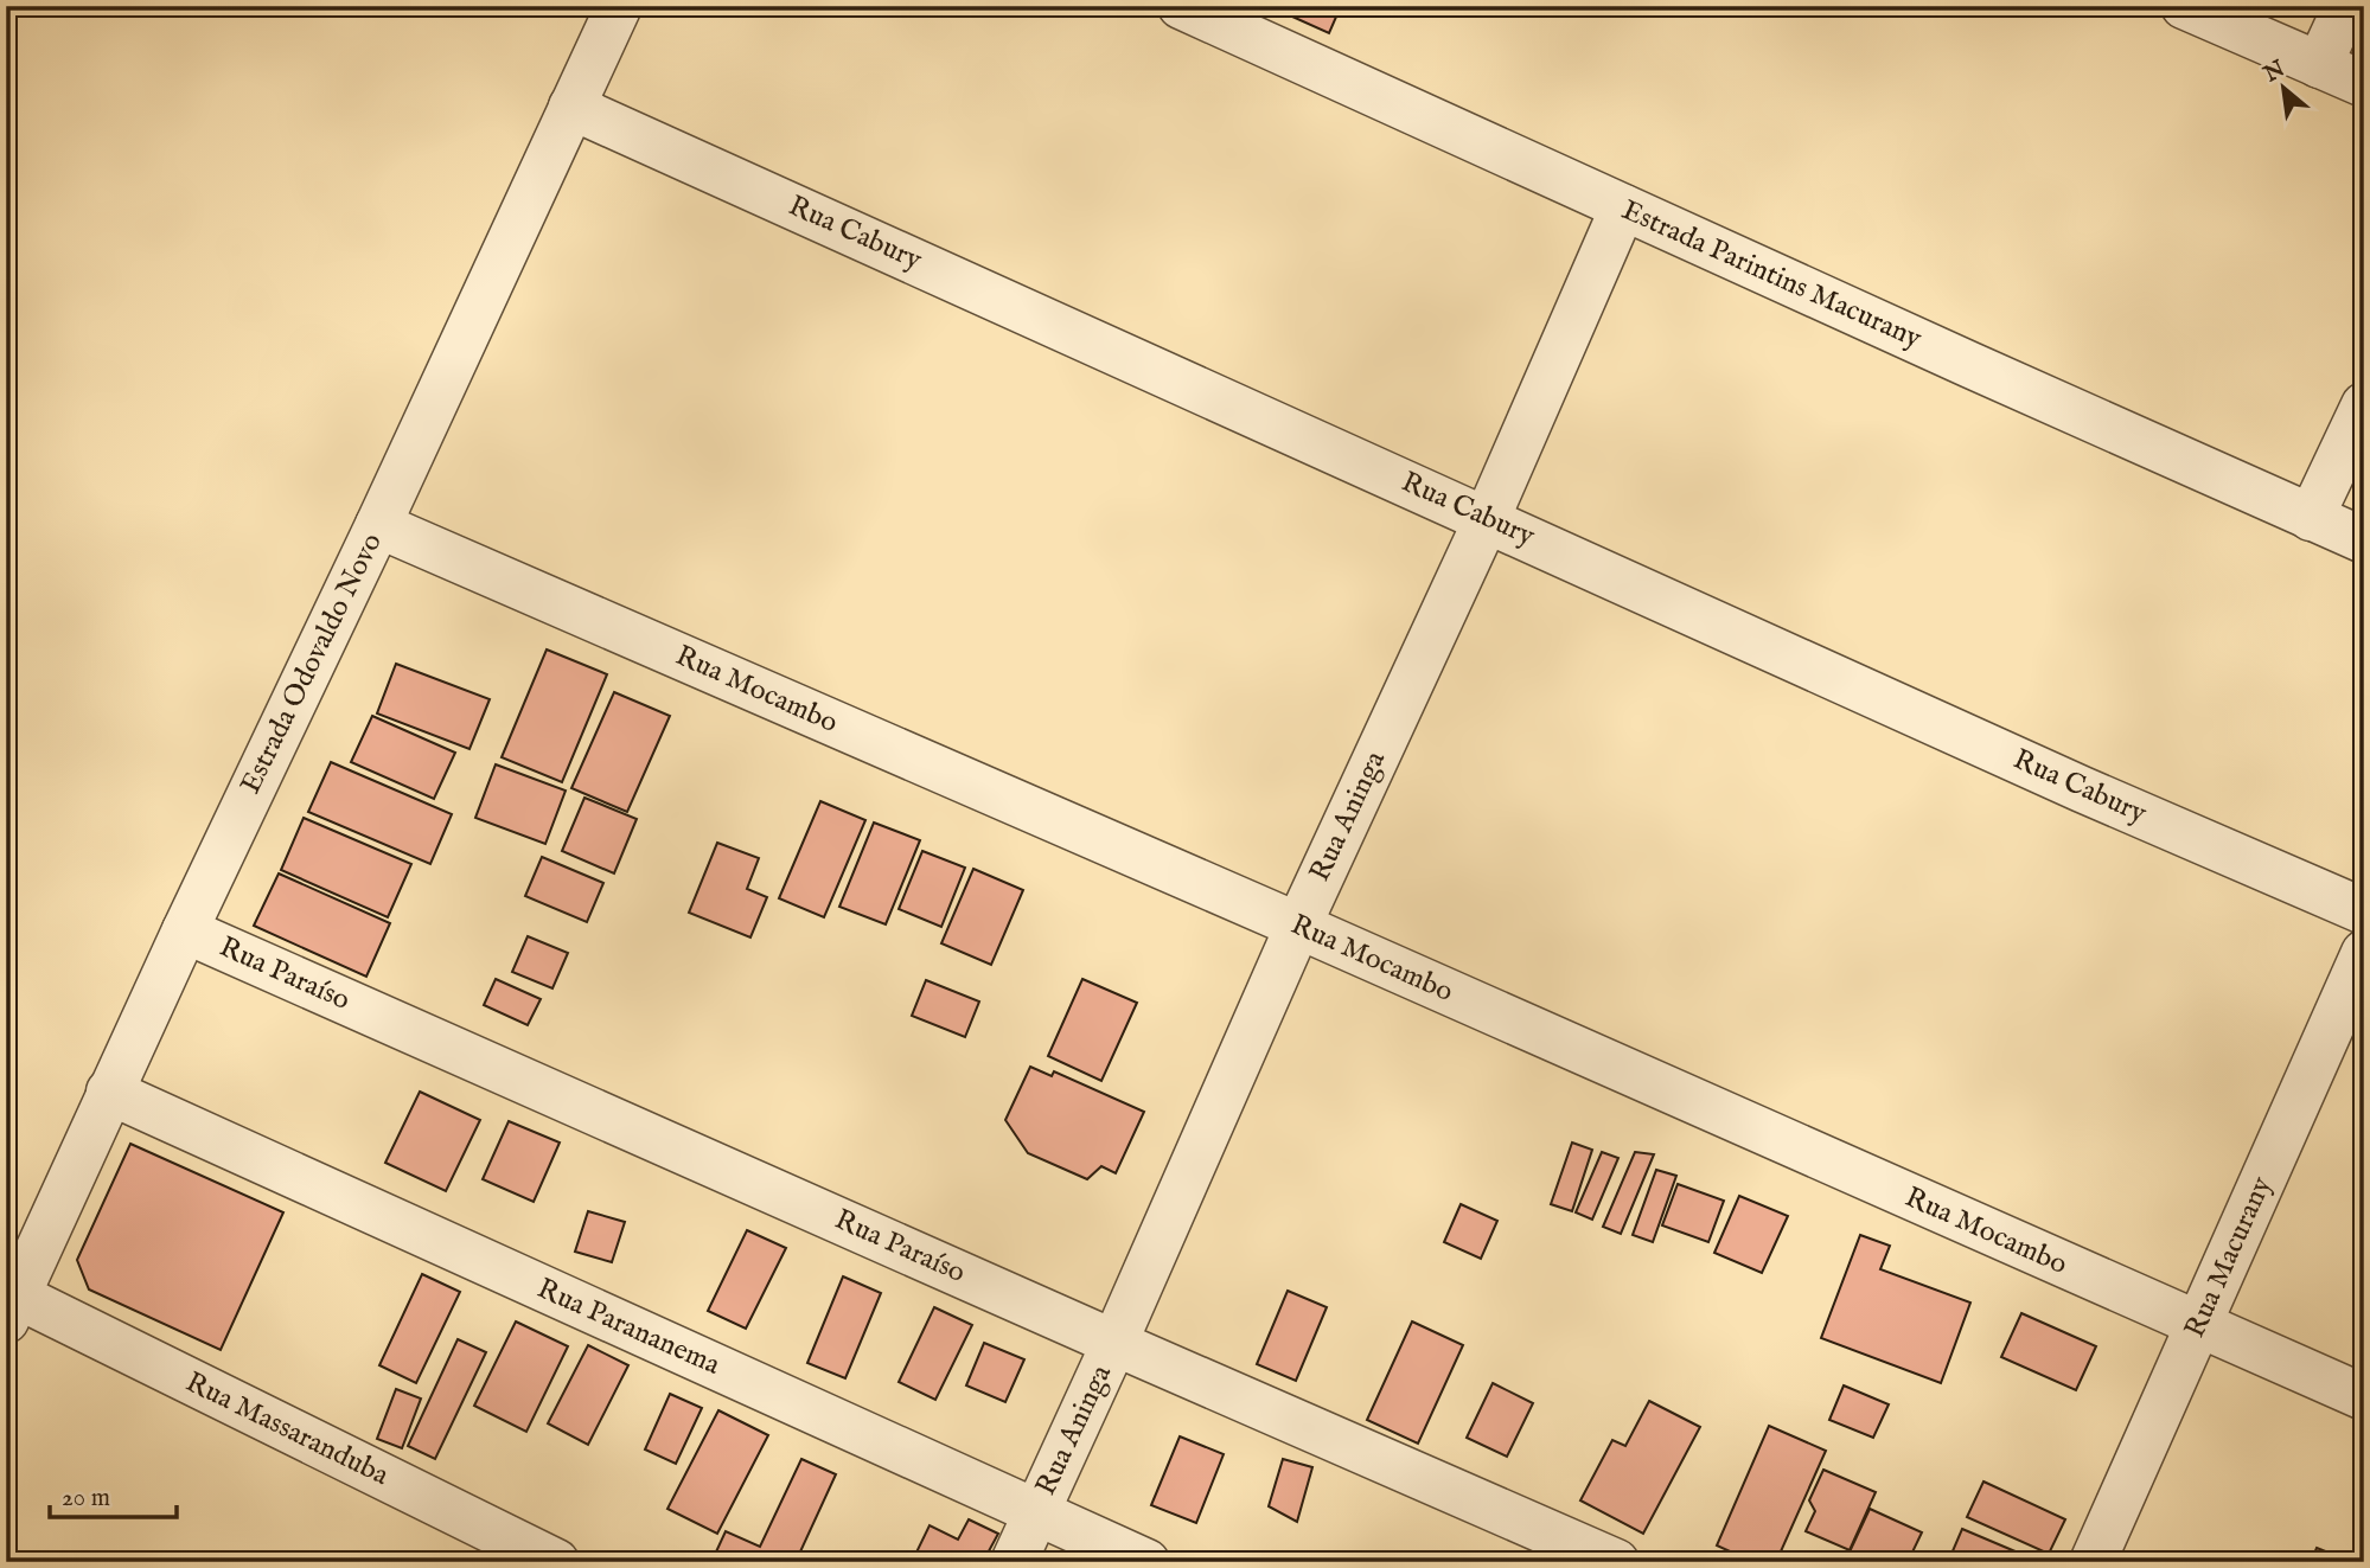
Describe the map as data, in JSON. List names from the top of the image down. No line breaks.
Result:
{"streets":{"street":["Rua Cabury","Estrada Parintins Macurany","Estrada Odovaldo Novo","Rua Mocambo","Rua Aninga","Rua Paraíso","Rua Macurany","Rua Parananema","Rua Massaranduba"]},"crossings":[["Rua Cabury","Estrada Odovaldo Novo"],["Rua Cabury","Rua Aninga"],["Estrada Parintins Macurany","Rua Aninga"],["Estrada Odovaldo Novo","Rua Mocambo"],["Estrada Odovaldo Novo","Rua Paraíso"],["Estrada Odovaldo Novo","Rua Parananema"],["Estrada Odovaldo Novo","Rua Massaranduba"],["Rua Mocambo","Rua Aninga"],["Rua Mocambo","Rua Macurany"],["Rua Aninga","Rua Paraíso"],["Rua Aninga","Rua Parananema"]],"scale_bar":"20 m","north":"top left"}
